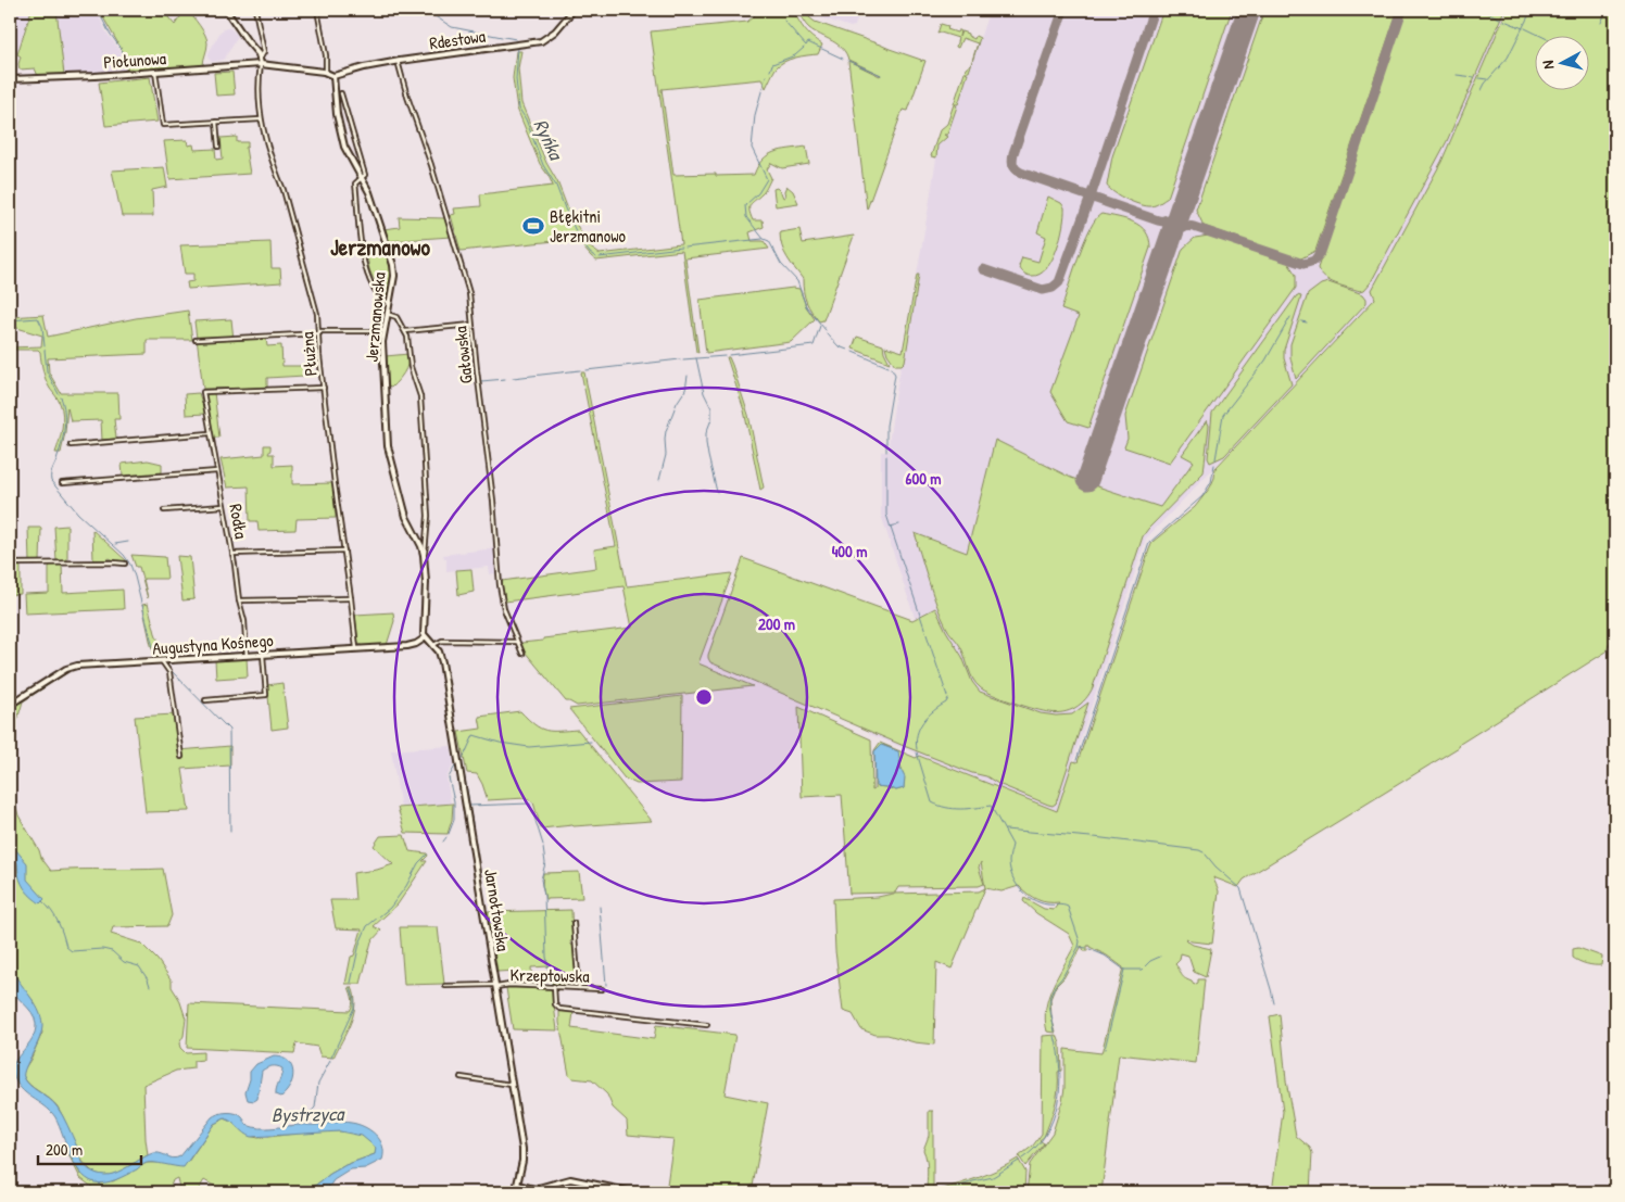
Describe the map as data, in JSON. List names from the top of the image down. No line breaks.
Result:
{"streets":{"street":["Rdestowa","Piołunowa","Jerzmanowska","Płużna","Gałowska","Rodła","Augustyna Kośnego","Jarnołtowska","Krzeptowska"]},"crossings":[["Rdestowa","Jerzmanowska"],["Rdestowa","Gałowska"],["Piołunowa","Płużna"],["Jerzmanowska","Augustyna Kośnego"],["Jerzmanowska","Jarnołtowska"],["Płużna","Rodła"],["Płużna","Augustyna Kośnego"],["Rodła","Augustyna Kośnego"],["Augustyna Kośnego","Jarnołtowska"],["Jarnołtowska","Krzeptowska"]],"districts":["Jerzmanowo"],"water":["Ryńka","Bystrzyca"],"places":{"sports":["Błękitni Jerzmanowo"]},"scale_bar":"200 m","north":"left","rings":["600 m","400 m","200 m"]}
